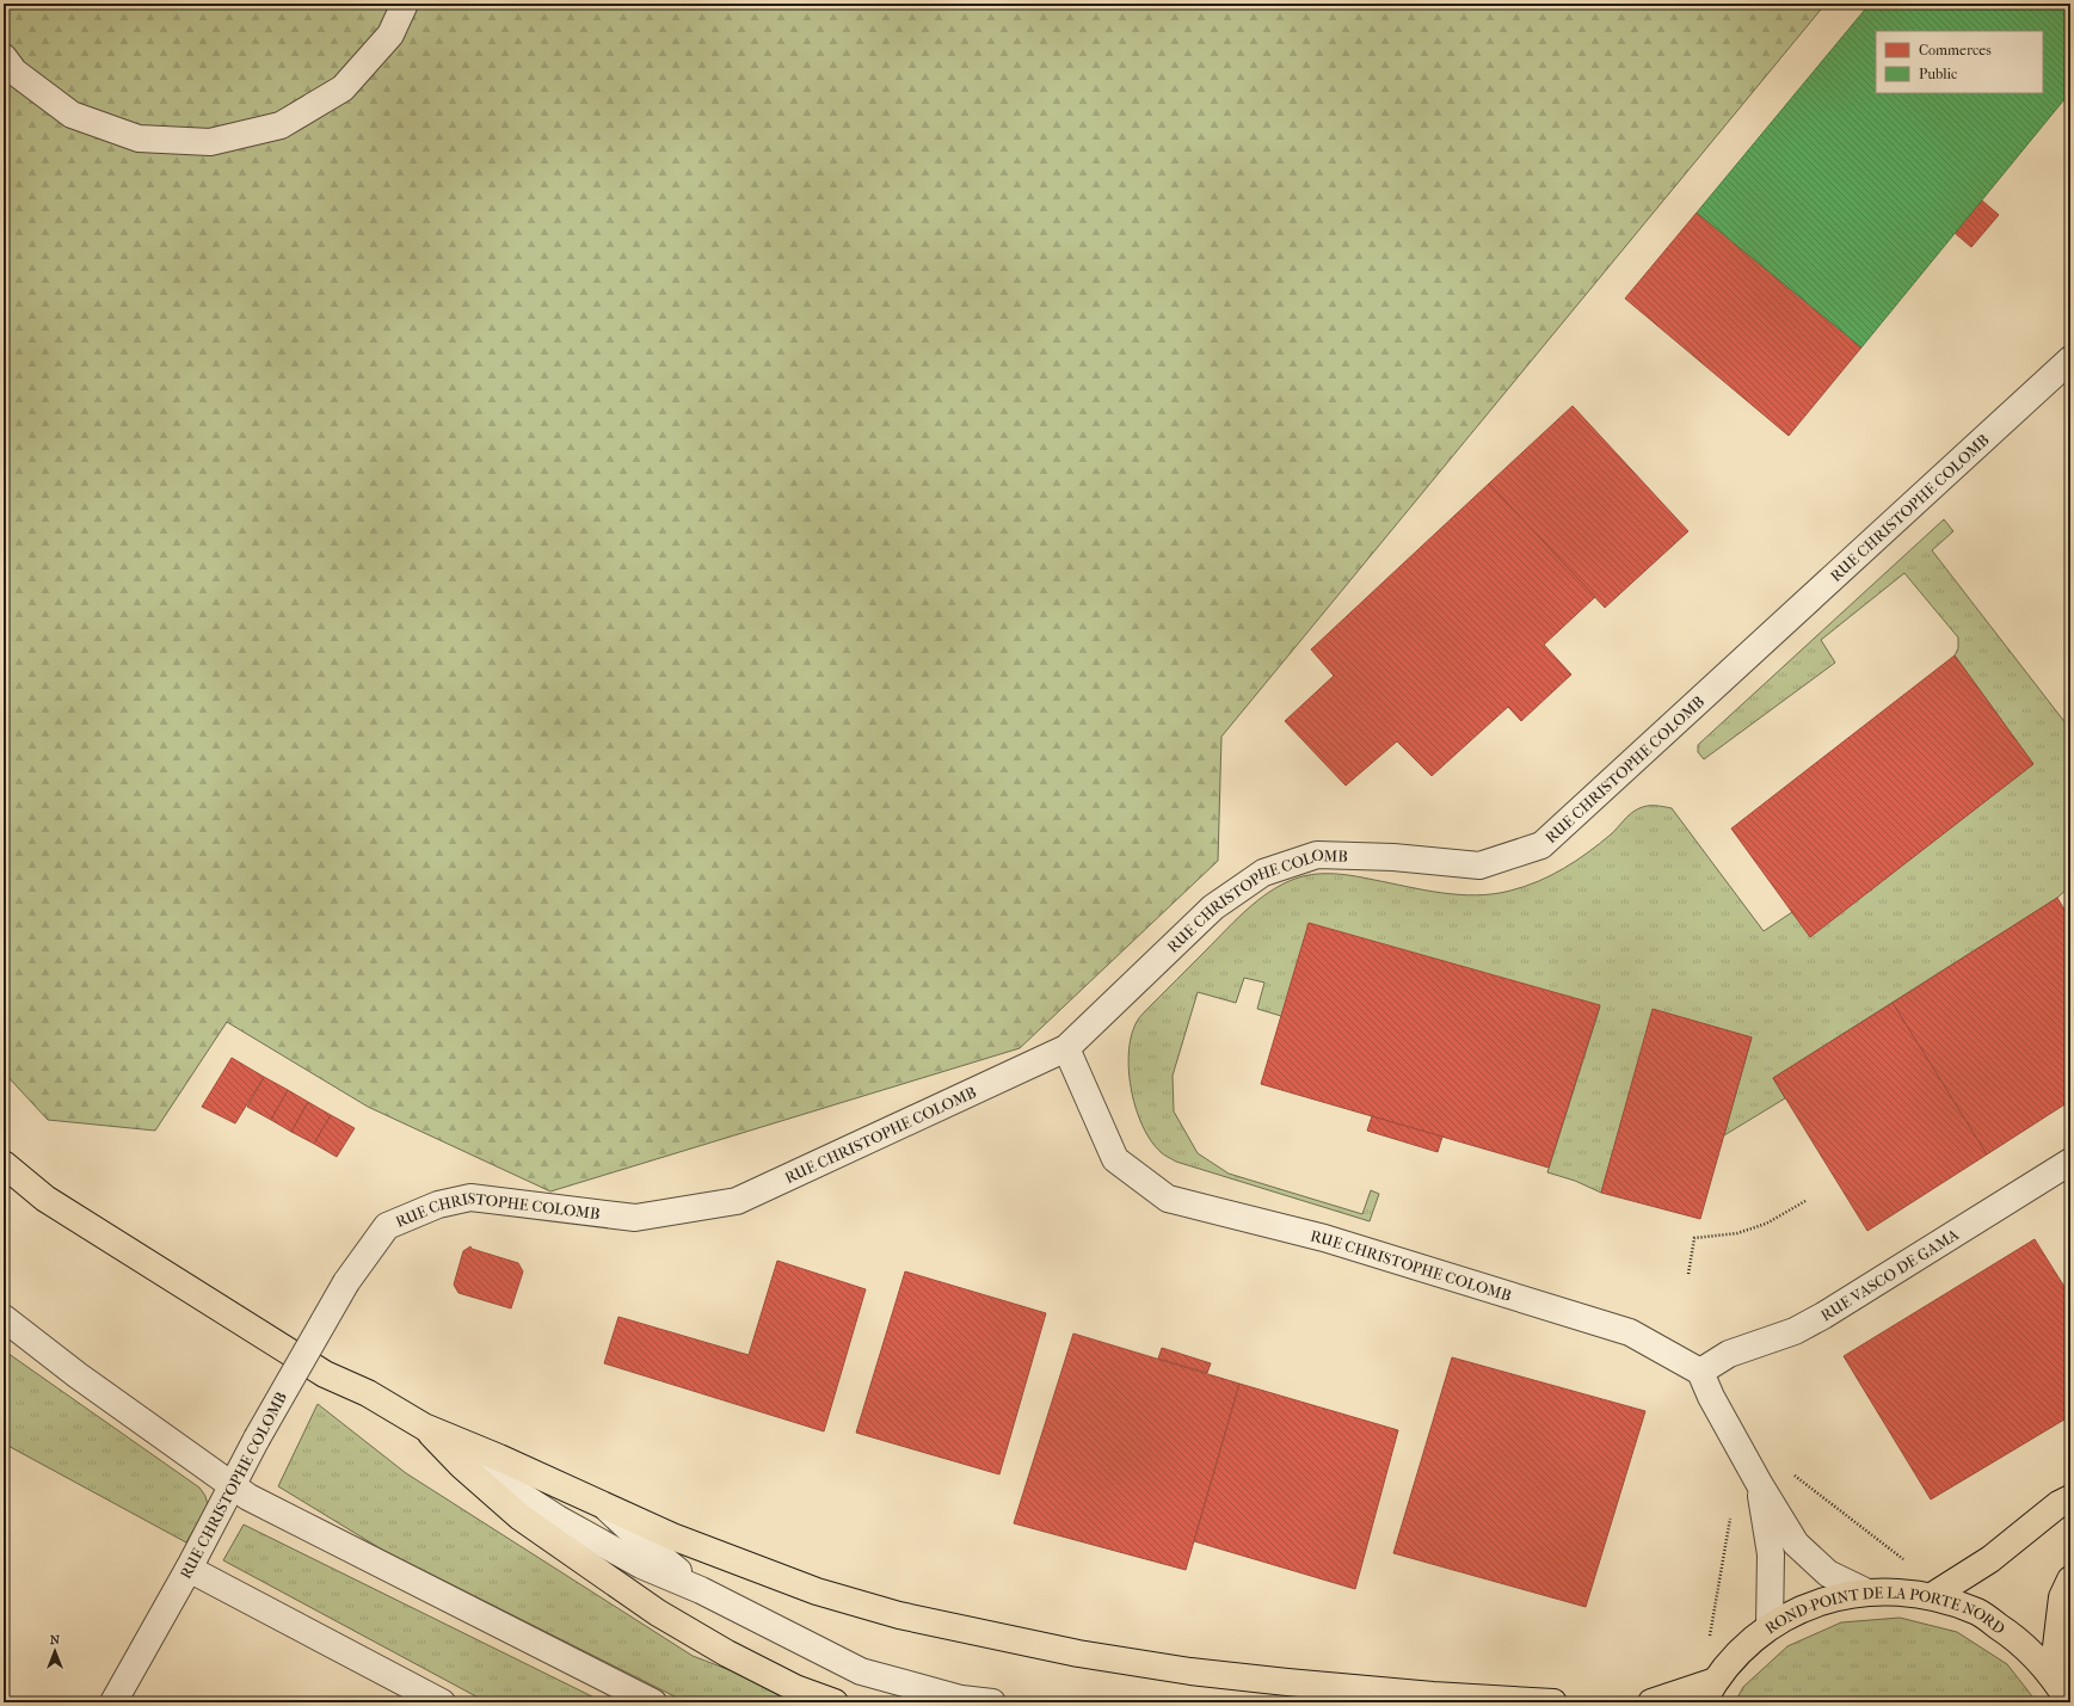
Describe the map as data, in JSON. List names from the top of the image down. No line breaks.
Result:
{"streets":{"main road":["ROND-POINT DE LA PORTE NORD"],"street":["RUE CHRISTOPHE COLOMB","RUE VASCO DE GAMA"]},"crossings":[["RUE CHRISTOPHE COLOMB","RUE VASCO DE GAMA"]],"legend":["Commerces","Public"],"north":"top"}
